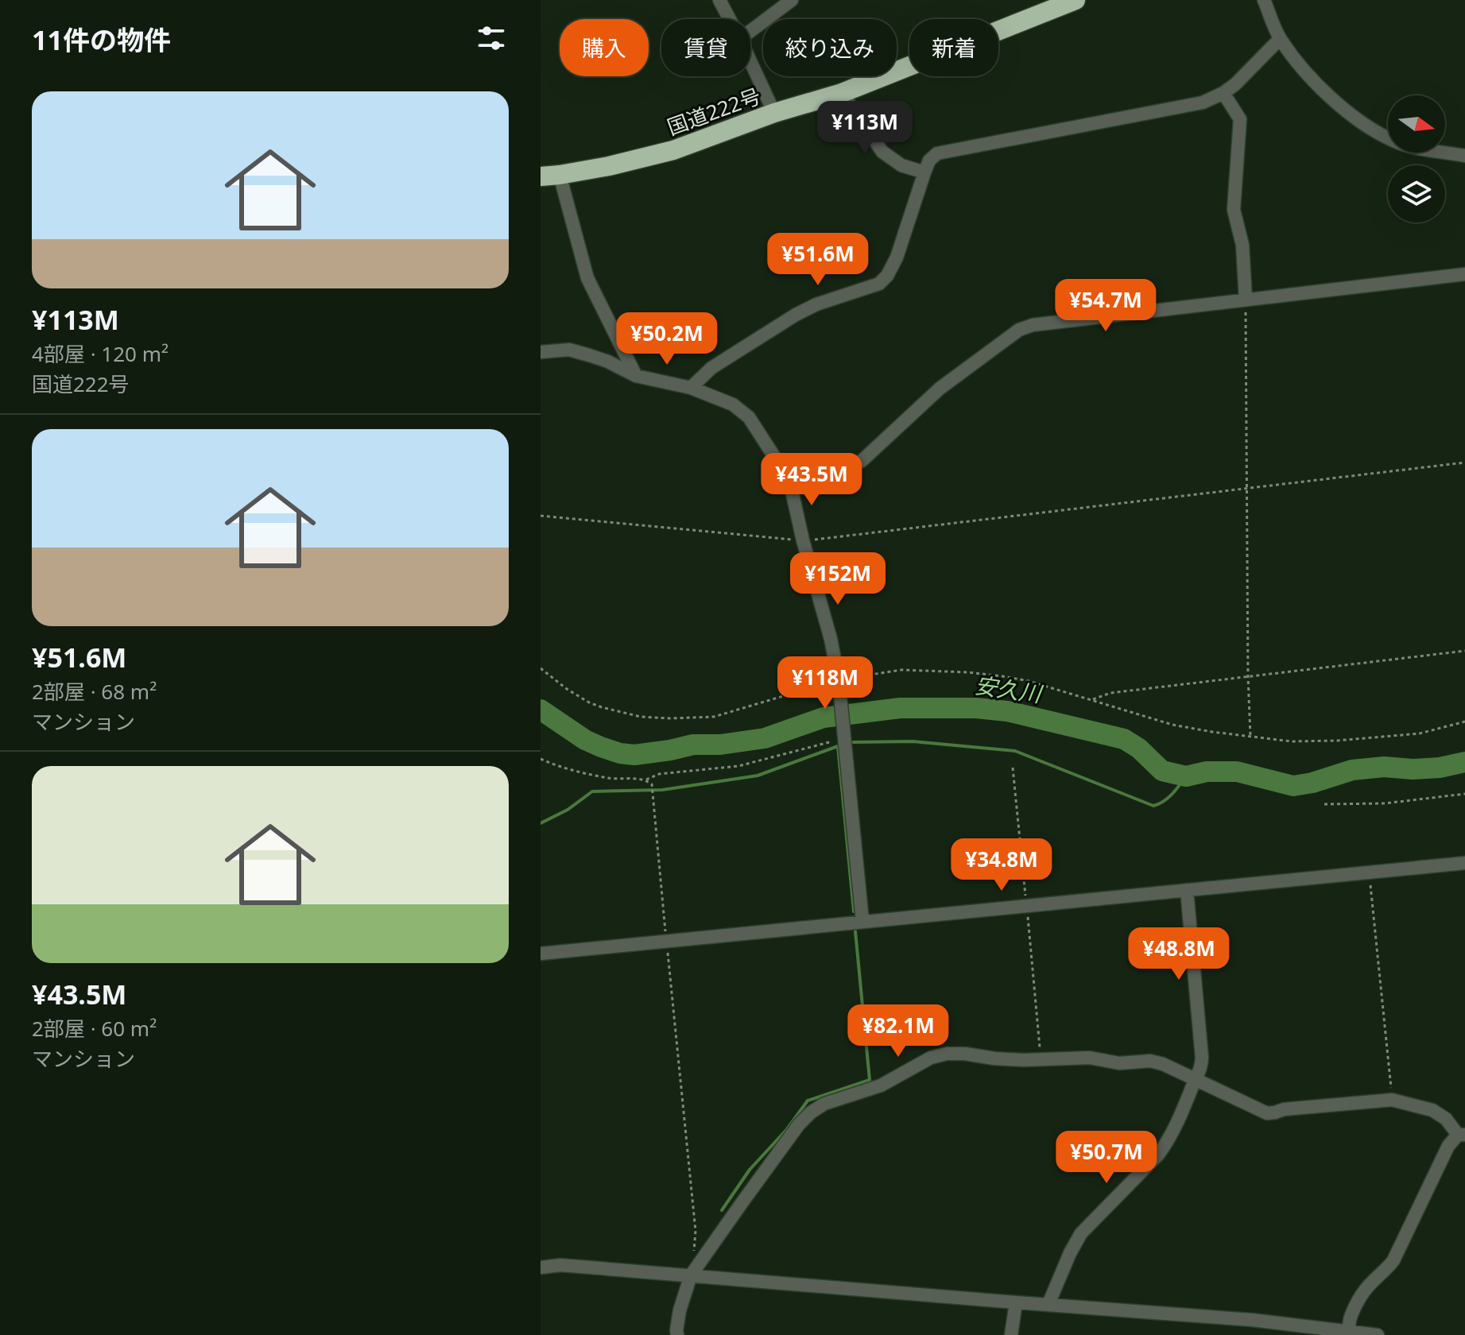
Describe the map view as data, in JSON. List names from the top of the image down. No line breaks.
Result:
{"streets":{"highway":["国道222号"]},"water":["安久川"],"north":"right","page":{"heading":"11件の物件","chip":["購入","賃貸","絞り込み","新着"],"list":[{"name":"¥113M","note":"4部屋 · 120 m² · 国道222号"},{"name":"¥51.6M","note":"2部屋 · 68 m² · マンション"},{"name":"¥43.5M","note":"2部屋 · 60 m² · マンション"}],"price":["¥113M","¥51.6M","¥54.7M","¥50.2M","¥43.5M","¥152M","¥118M","¥34.8M","¥48.8M","¥82.1M","¥50.7M"]}}
